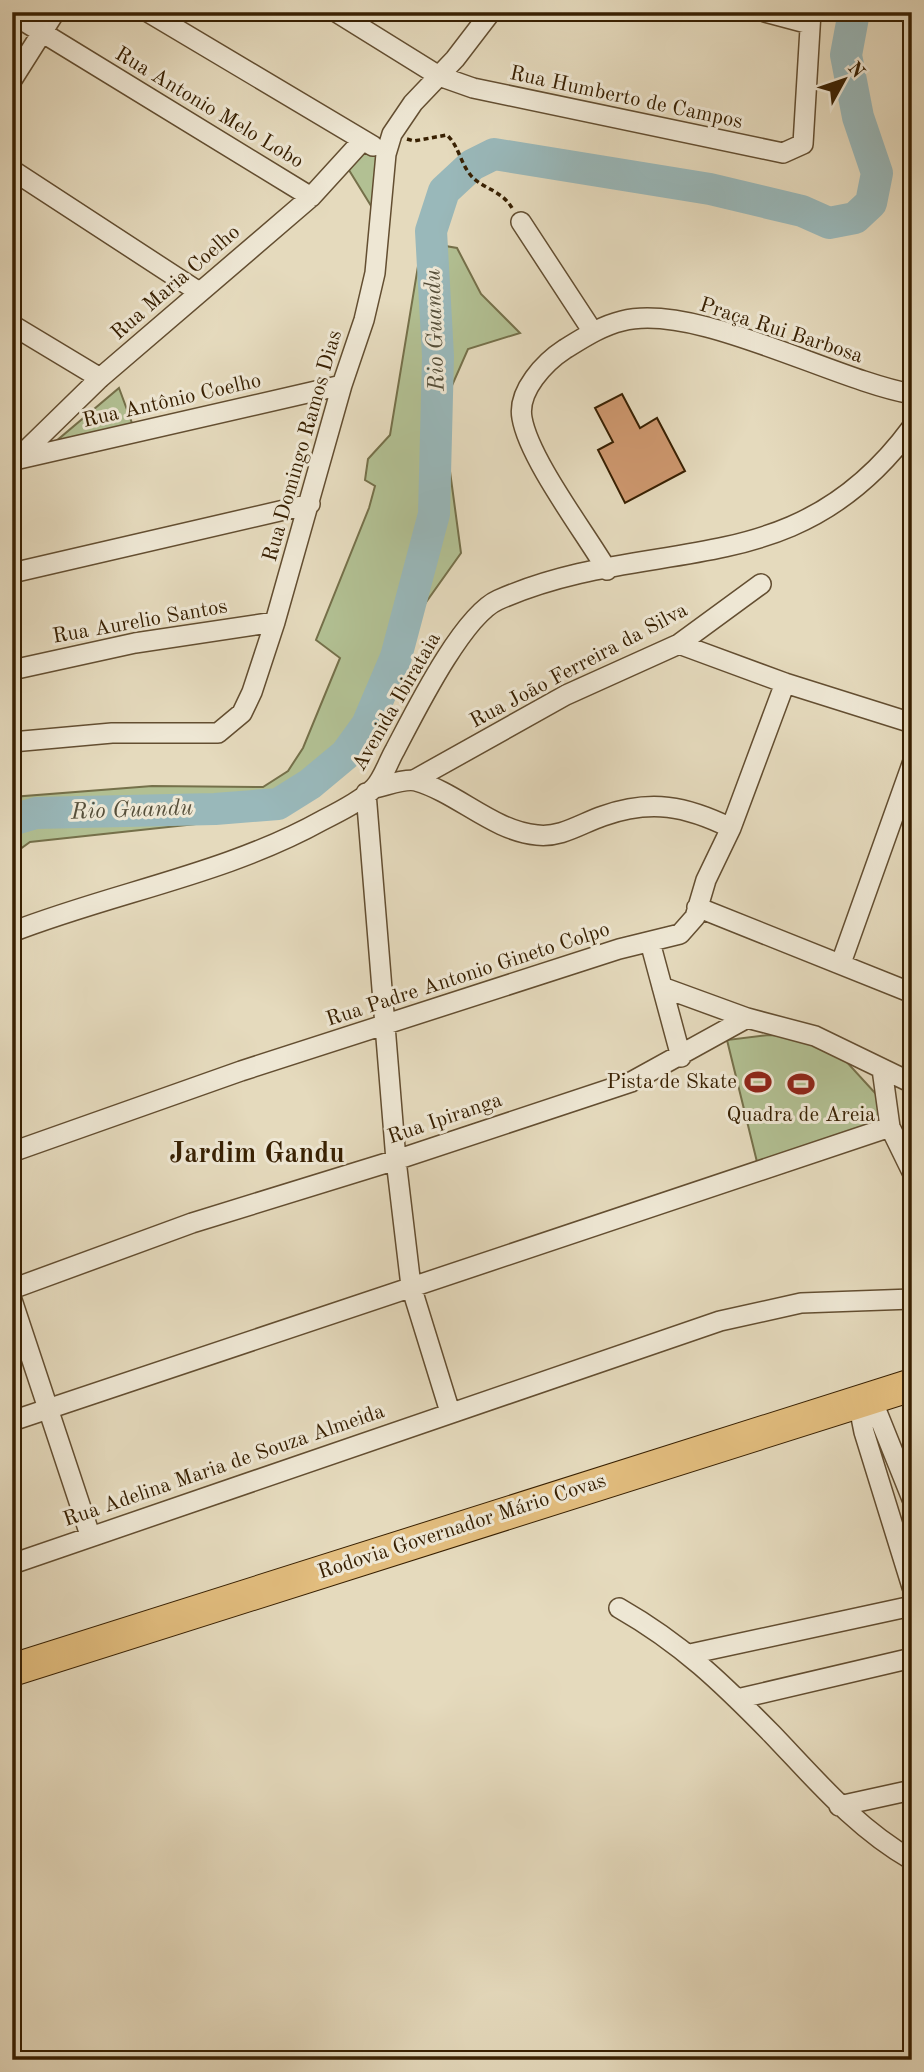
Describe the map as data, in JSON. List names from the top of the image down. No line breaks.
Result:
{"streets":{"highway":["Rodovia Governador Mário Covas"],"street":["Rua Humberto de Campos","Rua Antonio Melo Lobo","Rua Maria Coelho","Praça Rui Barbosa","Rua Antônio Coelho","Rua Domingo Ramos Dias","Rua Aurelio Santos","Rua João Ferreira da Silva","Avenida Ibirataia","Rua Padre Antonio Gineto Colpo","Rua Ipiranga","Rua Adelina Maria de Souza Almeida"]},"crossings":[["Rua Humberto de Campos","Rua Domingo Ramos Dias"],["Rua Antonio Melo Lobo","Rua Maria Coelho"],["Rua Maria Coelho","Rua Antônio Coelho"],["Praça Rui Barbosa","Avenida Ibirataia"],["Rua Antônio Coelho","Rua Domingo Ramos Dias"],["Rua Domingo Ramos Dias","Rua Aurelio Santos"],["Rua João Ferreira da Silva","Avenida Ibirataia"]],"districts":["Jardim Gandu"],"water":["Rio Guandu"],"places":{"sports":["Pista de Skate","Quadra de Areia"]},"north":"top right"}
